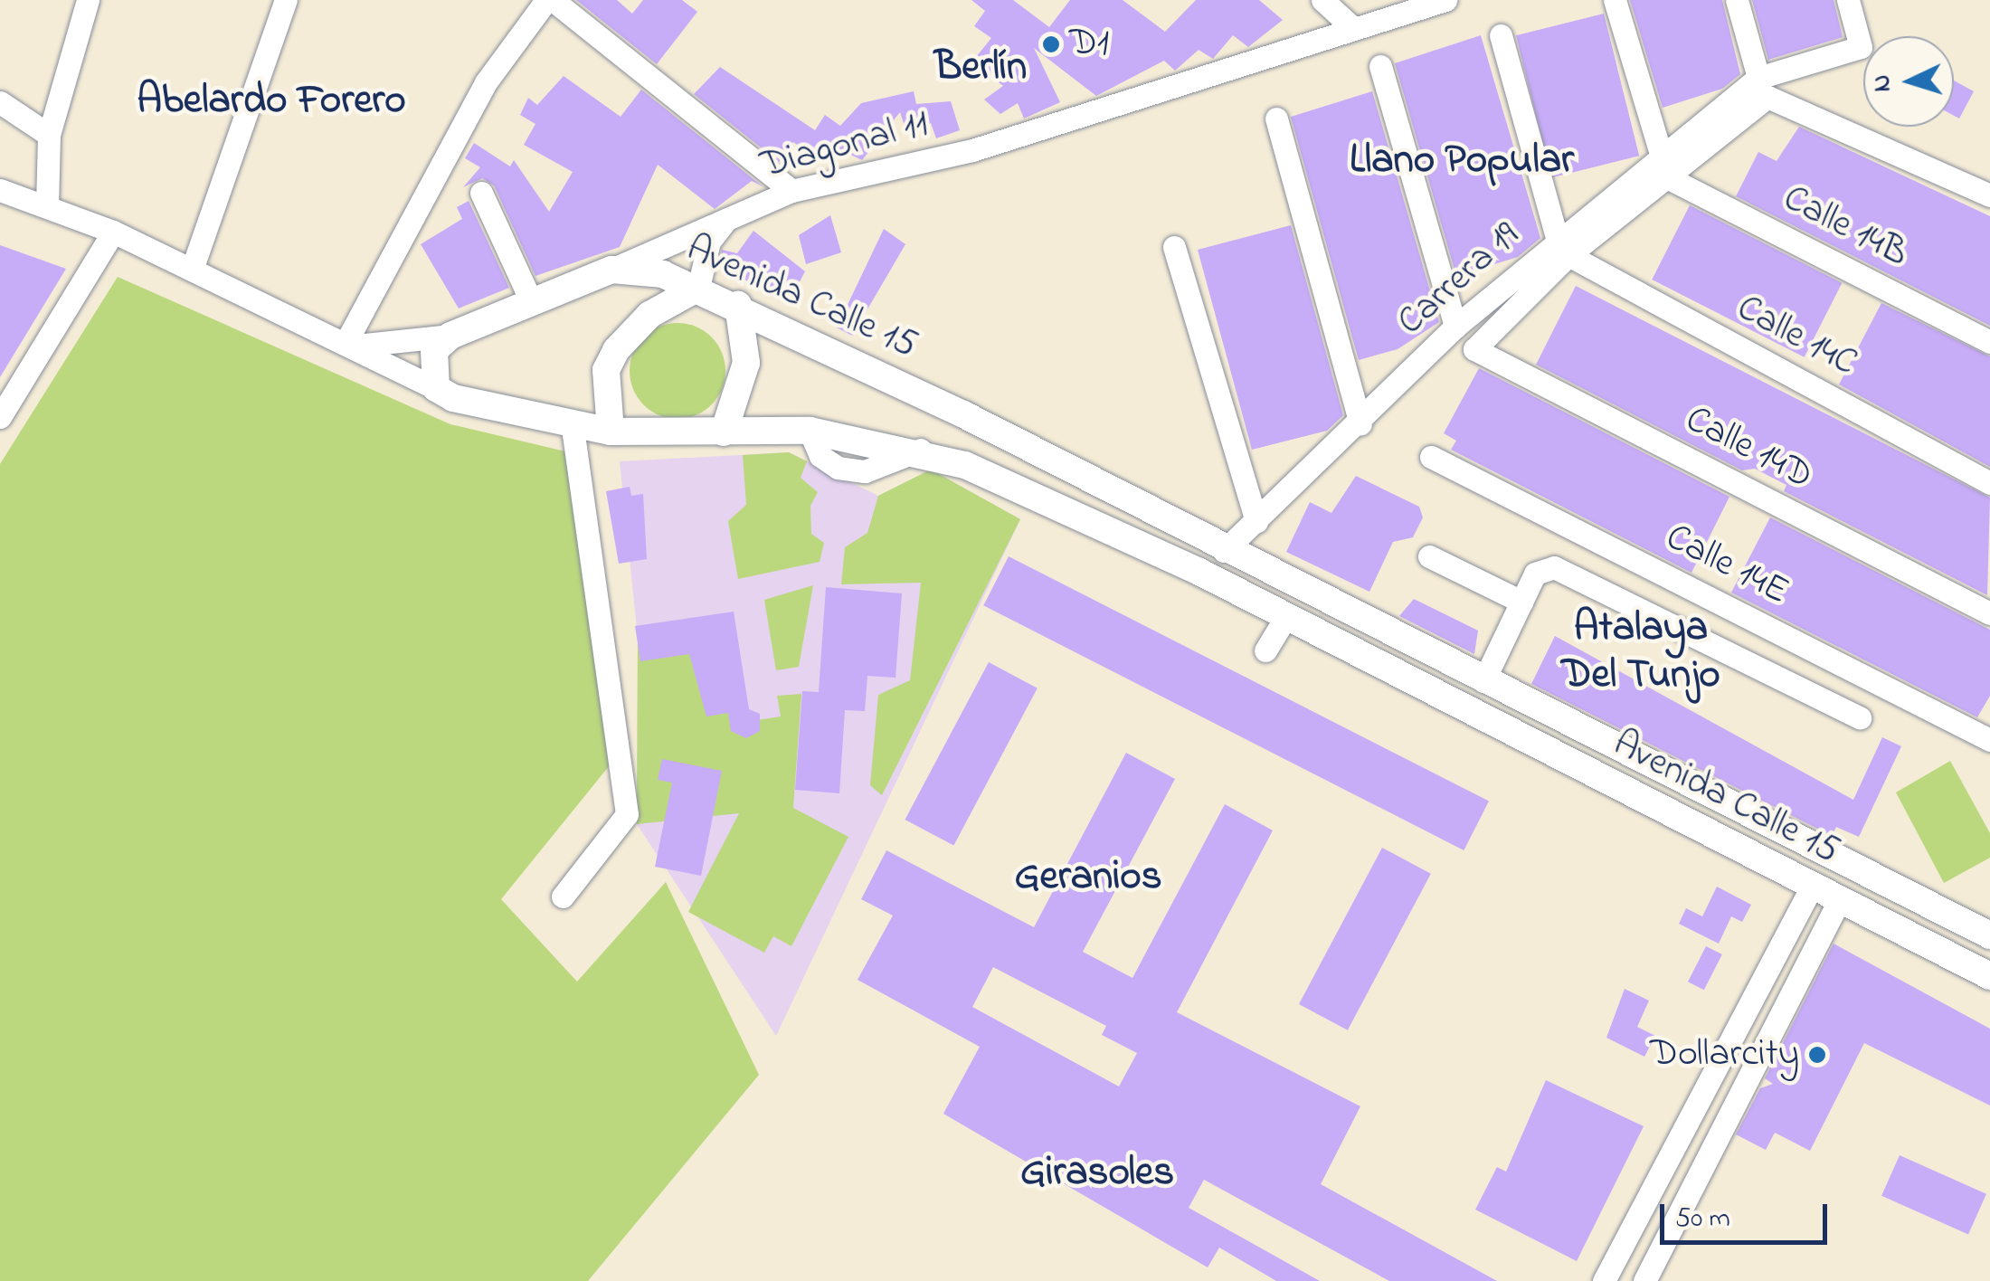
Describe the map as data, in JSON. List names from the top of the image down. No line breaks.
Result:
{"streets":{"main road":["Avenida Calle 15"],"street":["Diagonal 11","Calle 14B","Carrera 19","Calle 14C","Calle 14D","Calle 14E"]},"crossings":[["Diagonal 11","Avenida Calle 15"],["Carrera 19","Avenida Calle 15"],["Carrera 19","Calle 14C"],["Carrera 19","Calle 14D"],["Calle 14C","Calle 14D"]],"districts":["Berlín","Abelardo Forero","Llano Popular","Atalaya Del Tunjo","Geranios","Girasoles"],"places":["D1","Dollarcity"],"scale_bar":"50 m","north":"left"}
